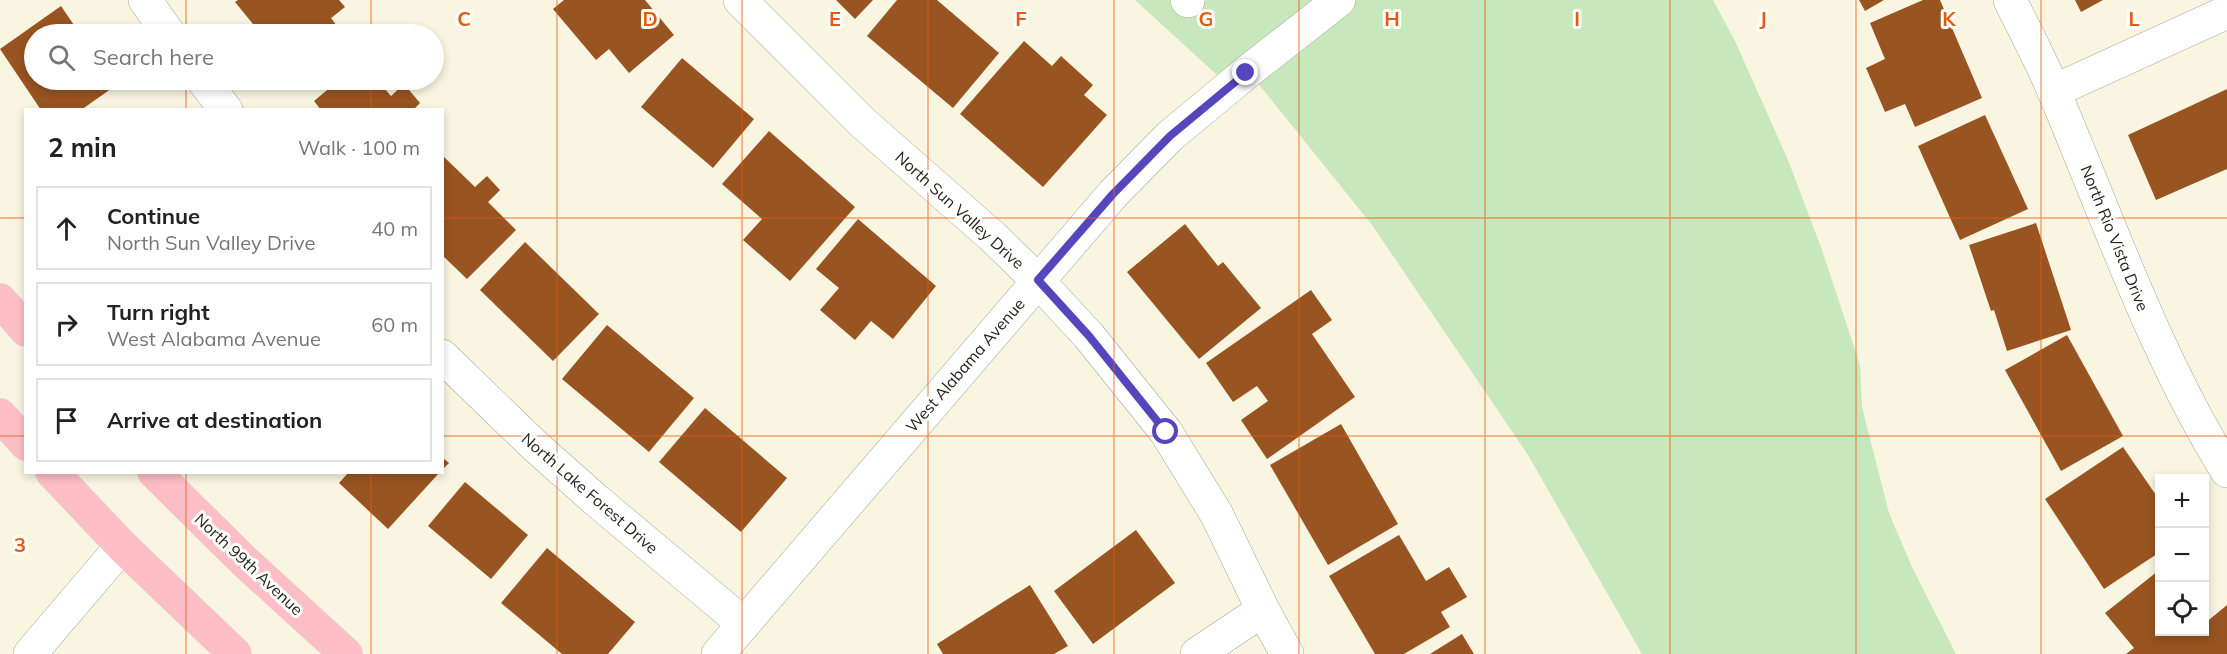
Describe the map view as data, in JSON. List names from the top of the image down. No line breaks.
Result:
{"streets":{"main road":["North 99th Avenue"],"street":["North Sun Valley Drive","North Rio Vista Drive","West Alabama Avenue","North Lake Forest Drive"]},"crossings":[["North Sun Valley Drive","West Alabama Avenue"],["West Alabama Avenue","North Lake Forest Drive"]],"page":{"search":"Search here","heading":["2 min","Walk · 100 m"],"list":[["Continue","North Sun Valley Drive","40 m"],["Turn right","West Alabama Avenue","60 m"],"Arrive at destination"],"map_buttons":["+","−"]},"grid":{"columns":["C","D","E","F","G","H","I","J","K","L"],"rows":["3"]}}
